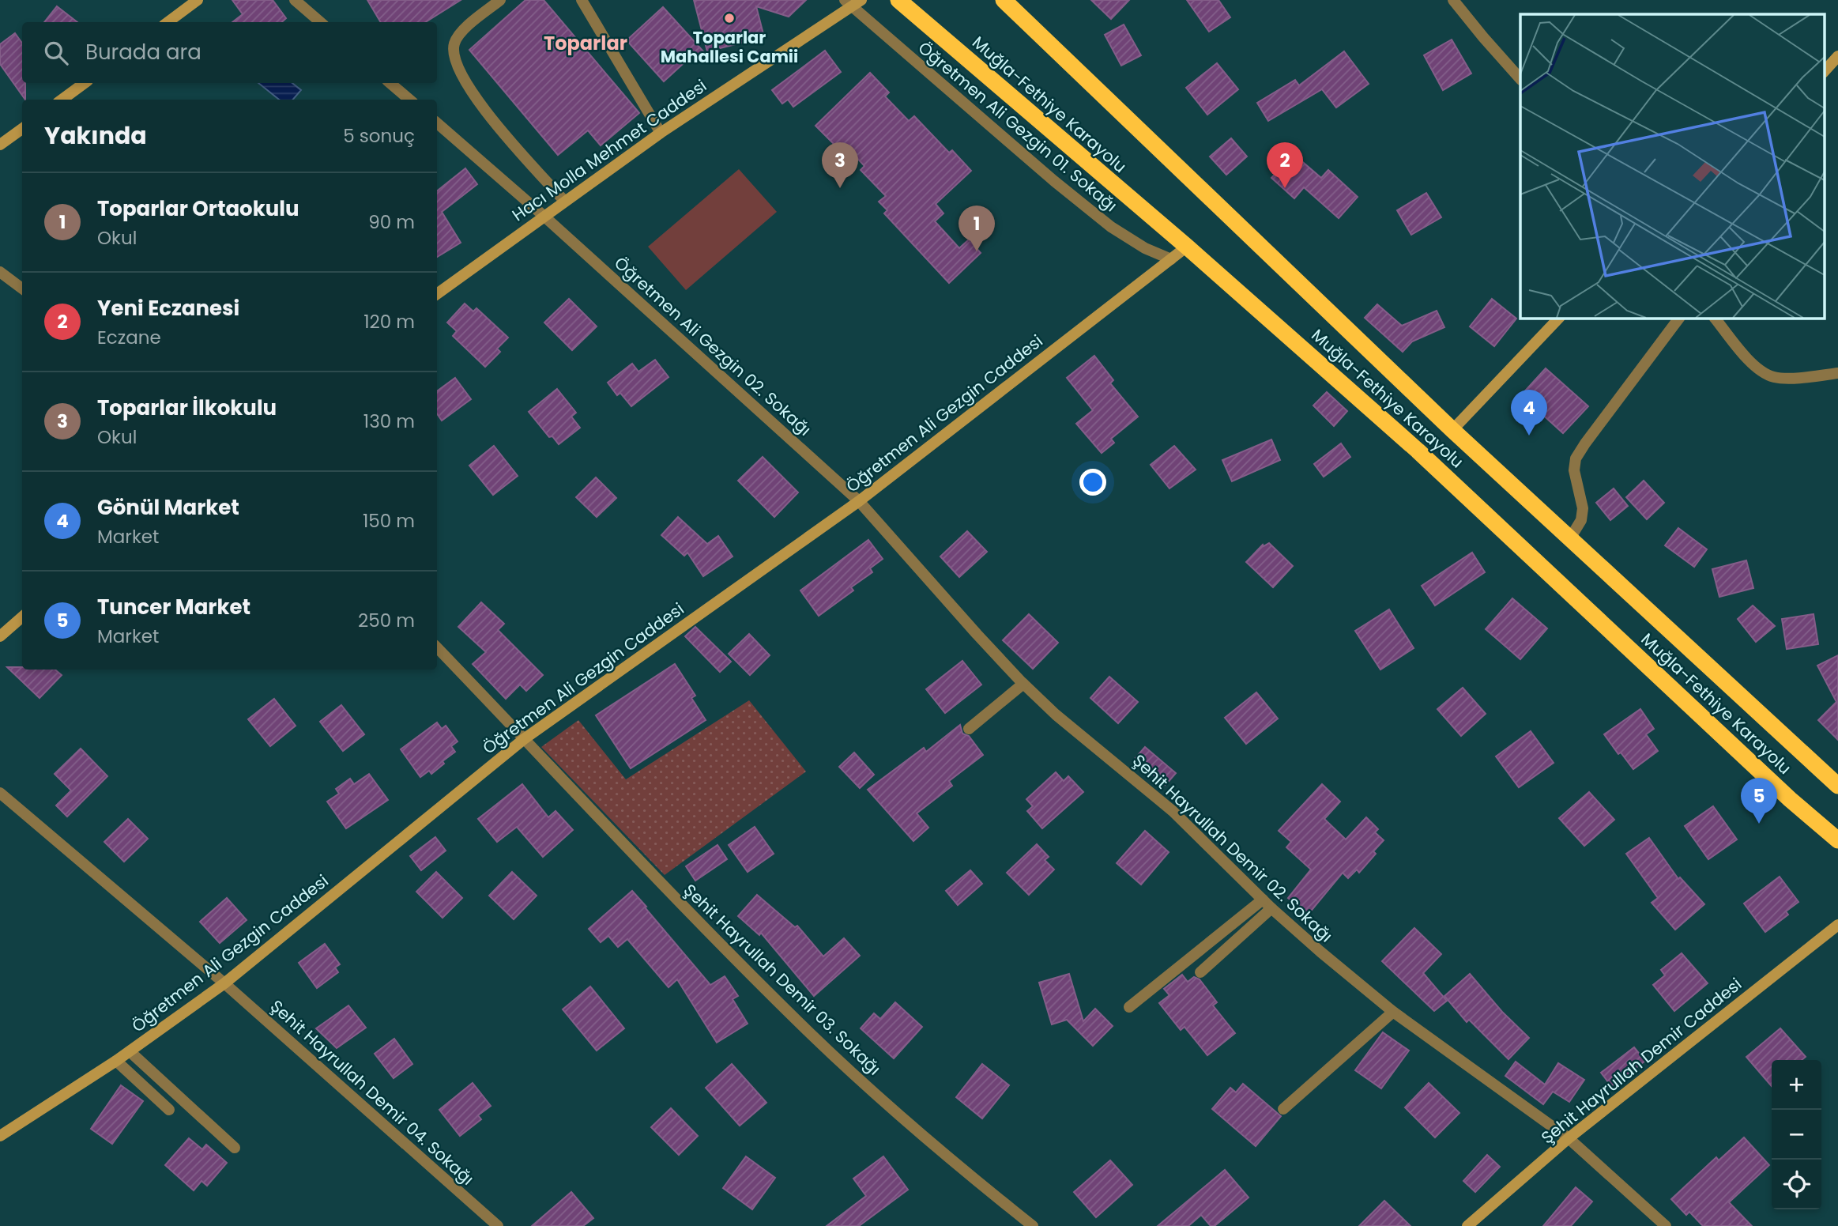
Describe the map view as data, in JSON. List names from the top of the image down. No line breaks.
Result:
{"streets":{"highway":["Muğla-Fethiye Karayolu"],"street":["Öğretmen Ali Gezgin 01. Sokağı","Hacı Molla Mehmet Caddesi","Öğretmen Ali Gezgin 02. Sokağı","Öğretmen Ali Gezgin Caddesi","Şehit Hayrullah Demir 02. Sokağı","Şehit Hayrullah Demir 03. Sokağı","Şehit Hayrullah Demir Caddesi","Şehit Hayrullah Demir 04. Sokağı"]},"crossings":[["Muğla-Fethiye Karayolu","Öğretmen Ali Gezgin Caddesi"],["Öğretmen Ali Gezgin 01. Sokağı","Hacı Molla Mehmet Caddesi"],["Öğretmen Ali Gezgin 01. Sokağı","Öğretmen Ali Gezgin Caddesi"],["Hacı Molla Mehmet Caddesi","Öğretmen Ali Gezgin 02. Sokağı"],["Öğretmen Ali Gezgin 02. Sokağı","Öğretmen Ali Gezgin Caddesi"],["Öğretmen Ali Gezgin 02. Sokağı","Şehit Hayrullah Demir 02. Sokağı"],["Öğretmen Ali Gezgin Caddesi","Şehit Hayrullah Demir 02. Sokağı"],["Öğretmen Ali Gezgin Caddesi","Şehit Hayrullah Demir 03. Sokağı"],["Öğretmen Ali Gezgin Caddesi","Şehit Hayrullah Demir 04. Sokağı"],["Şehit Hayrullah Demir 02. Sokağı","Şehit Hayrullah Demir Caddesi"]],"districts":["Toparlar"],"places":["Toparlar Mahallesi Camii"],"page":{"search":"Burada ara","heading":["Yakında","5 sonuç"],"pins":["2","3","1","4","5"],"list":[{"mark":"1","name":"Toparlar Ortaokulu","note":"Okul","value":"90 m"},{"mark":"2","name":"Yeni Eczanesi","note":"Eczane","value":"120 m"},{"mark":"3","name":"Toparlar İlkokulu","note":"Okul","value":"130 m"},{"mark":"4","name":"Gönül Market","note":"Market","value":"150 m"},{"mark":"5","name":"Tuncer Market","note":"Market","value":"250 m"}],"map_buttons":["+","−"]}}
